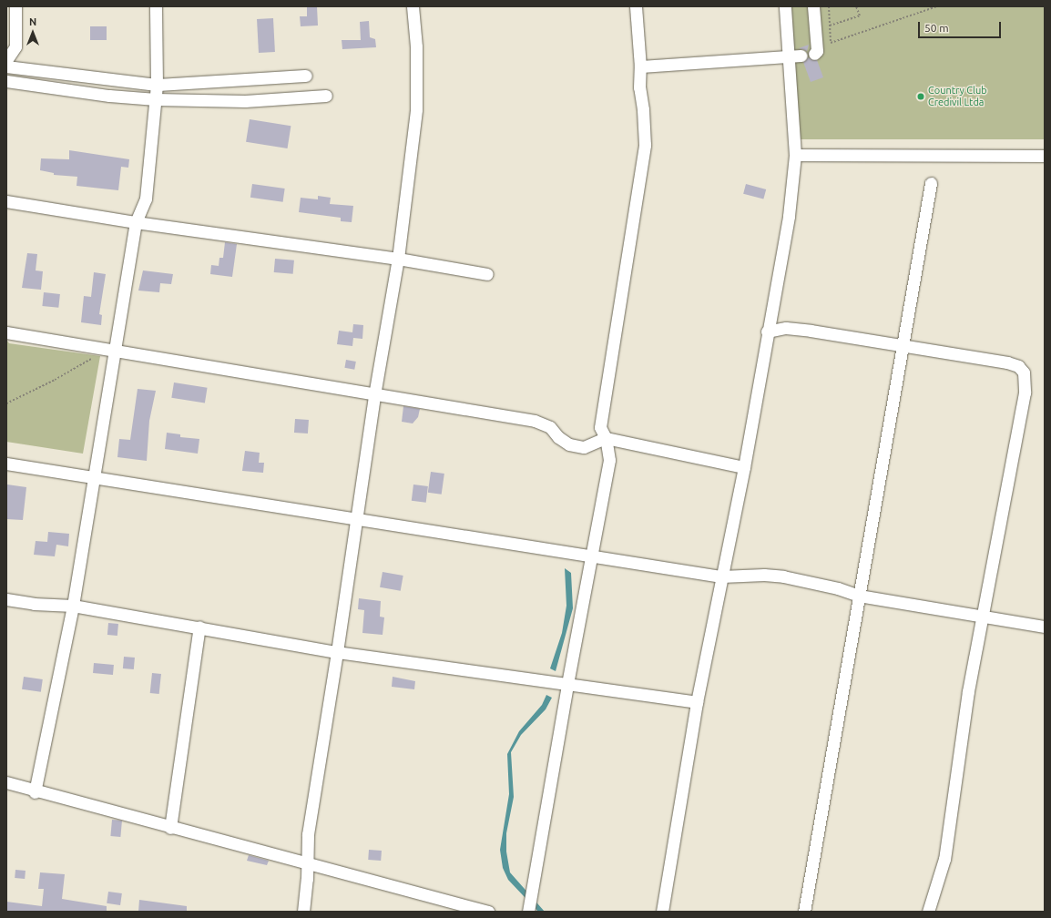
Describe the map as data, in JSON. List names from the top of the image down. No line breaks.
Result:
{"places":["Country Club Credivil Ltda"],"scale_bar":"50 m","north":"top"}
